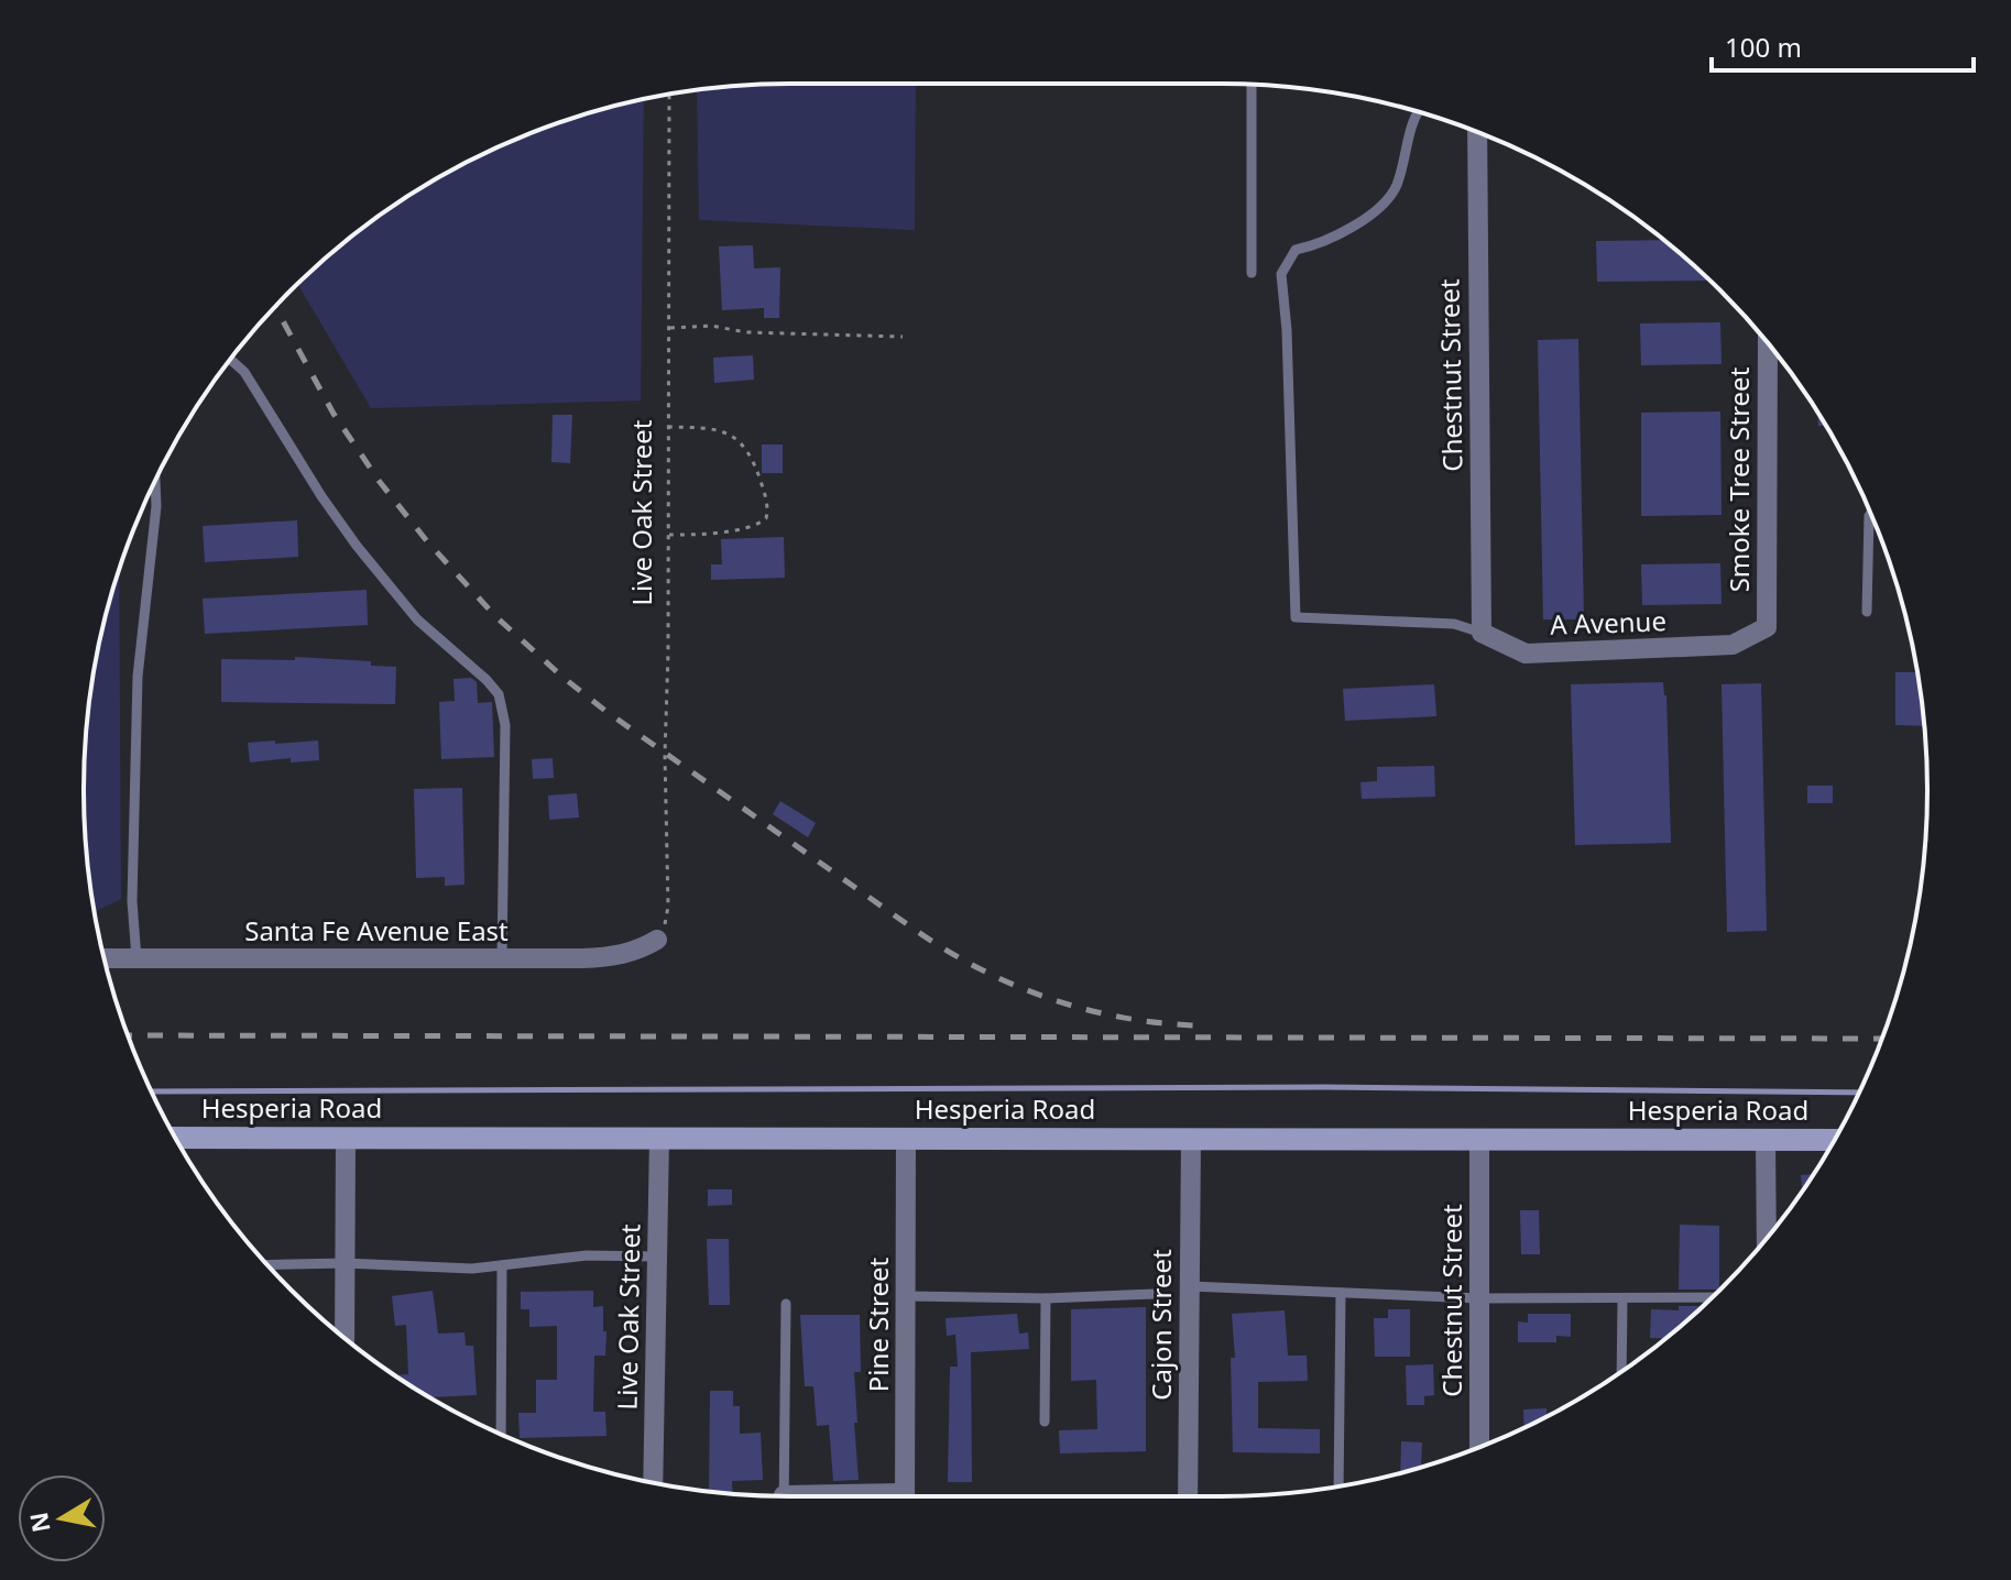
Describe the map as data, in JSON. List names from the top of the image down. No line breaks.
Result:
{"streets":{"main road":["Hesperia Road"],"street":["Chestnut Street","Smoke Tree Street","Live Oak Street","A Avenue","Santa Fe Avenue East","Pine Street","Cajon Street"]},"crossings":[["Chestnut Street","A Avenue"],["Chestnut Street","Hesperia Road"],["Smoke Tree Street","A Avenue"],["Live Oak Street","Santa Fe Avenue East"],["Live Oak Street","Hesperia Road"],["Hesperia Road","Pine Street"],["Hesperia Road","Cajon Street"]],"scale_bar":"100 m","north":"left"}
